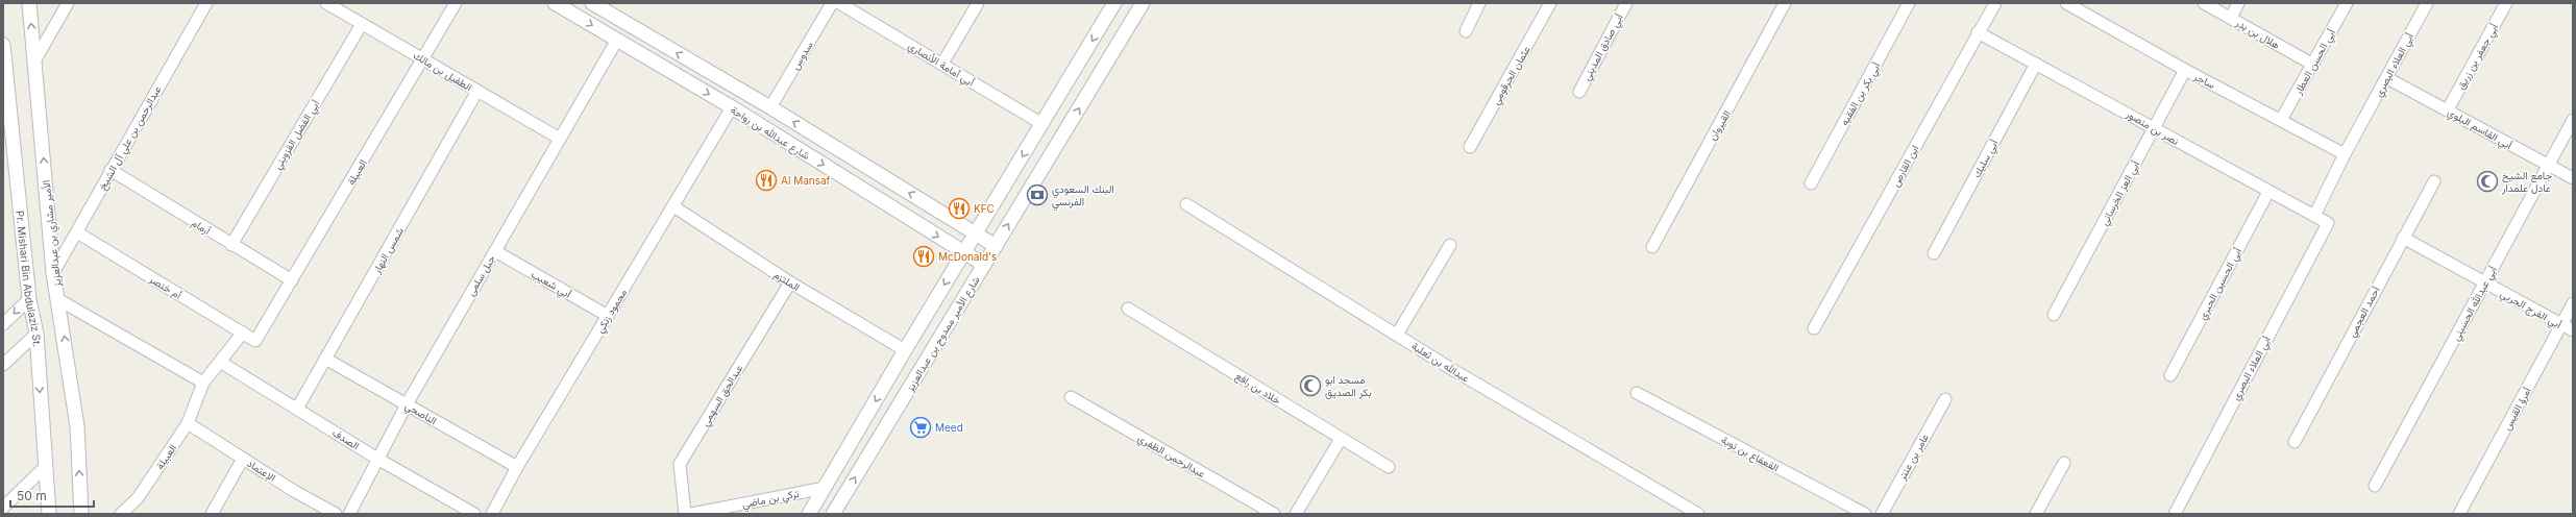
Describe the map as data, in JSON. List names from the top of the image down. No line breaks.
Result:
{"streets":{"street":["هلال بن بدر","أبي صادق المديني","سدوس","أبي جعفر بن زريق","أبي الحسن العطار","أبي أمامة الأنصاري","أبي العلاء البصري","الطفيل بن مالك","عثمان الحرقومي","ساجر","أبي بكر بن الفقيه","القيروان","نصر بن منصور","أبي القاسم البلوي","شارع عبدالله بن رواحة","أبي الفضل القزويني","عبدالرحمن بن علي آل الشيخ","أبي سليك","ابن القارص","العبيلة","أبي العز الخرساني","أرمام","الأمير مشاري بن عبدالعزيز","شمس النهار","جبل سلمى","Pr. Mishari Bin Abdulaziz St.","الملتزم","أبي شعيب","أبي الحسين الحبري","أم خنصر","أبي عبدالله الحسيني","أبي الفرج الحربي","محمود زنكي","أحمد العجمي","شارع الأمير ممدوح بن عبدالعزيز","عبدالله بن ثعلبة","خلاد بن رافع","عبدالحق السهمي","أمرؤ القيس","الناصحي","الصدف","القعقاع بن توبة","عبدالرحمن الظفري","عامر بن عنتر","الإعتماد","تركي بن ماضي"]},"crossings":[["هلال بن بدر","أبي الحسن العطار"],["سدوس","شارع عبدالله بن رواحة"],["أبي جعفر بن زريق","أبي القاسم البلوي"],["أبي الحسن العطار","ساجر"],["أبي العلاء البصري","ساجر"],["أبي العلاء البصري","نصر بن منصور"],["أبي العلاء البصري","أبي القاسم البلوي"],["الطفيل بن مالك","أبي الفضل القزويني"],["الطفيل بن مالك","العبيلة"],["الطفيل بن مالك","شمس النهار"],["الطفيل بن مالك","جبل سلمى"],["ساجر","أبي العز الخرساني"],["نصر بن منصور","أبي سليك"],["نصر بن منصور","ابن القارص"],["نصر بن منصور","أبي العز الخرساني"],["نصر بن منصور","أبي الحسين الحبري"],["أبي القاسم البلوي","أبي عبدالله الحسيني"],["شارع عبدالله بن رواحة","جبل سلمى"],["شارع عبدالله بن رواحة","محمود زنكي"],["شارع عبدالله بن رواحة","شارع الأمير ممدوح بن عبدالعزيز"],["أبي الفضل القزويني","أرمام"],["عبدالرحمن بن علي آل الشيخ","أرمام"],["عبدالرحمن بن علي آل الشيخ","الأمير مشاري بن عبدالعزيز"],["عبدالرحمن بن علي آل الشيخ","أم خنصر"],["العبيلة","أرمام"],["العبيلة","أم خنصر"],["العبيلة","الصدف"],["العبيلة","الإعتماد"],["شمس النهار","الناصحي"],["شمس النهار","الصدف"],["جبل سلمى","أبي شعيب"],["جبل سلمى","الناصحي"],["جبل سلمى","الصدف"],["الملتزم","محمود زنكي"],["الملتزم","عبدالحق السهمي"],["أبي شعيب","محمود زنكي"],["أبي عبدالله الحسيني","أبي الفرج الحربي"],["أبي الفرج الحربي","أحمد العجمي"],["أبي الفرج الحربي","أمرؤ القيس"],["محمود زنكي","الناصحي"]],"one_way":["الأمير مشاري بن عبدالعزيز"],"places":{"restaurant":["Al Mansaf","KFC","McDonald's"],"mosque":["جامع الشيخ عادل علمدار","مسجد ابو بكر الصديق"],"bank":["البنك السعودي الفرنسي"],"supermarket":["Meed"]},"scale_bar":"50 m"}
